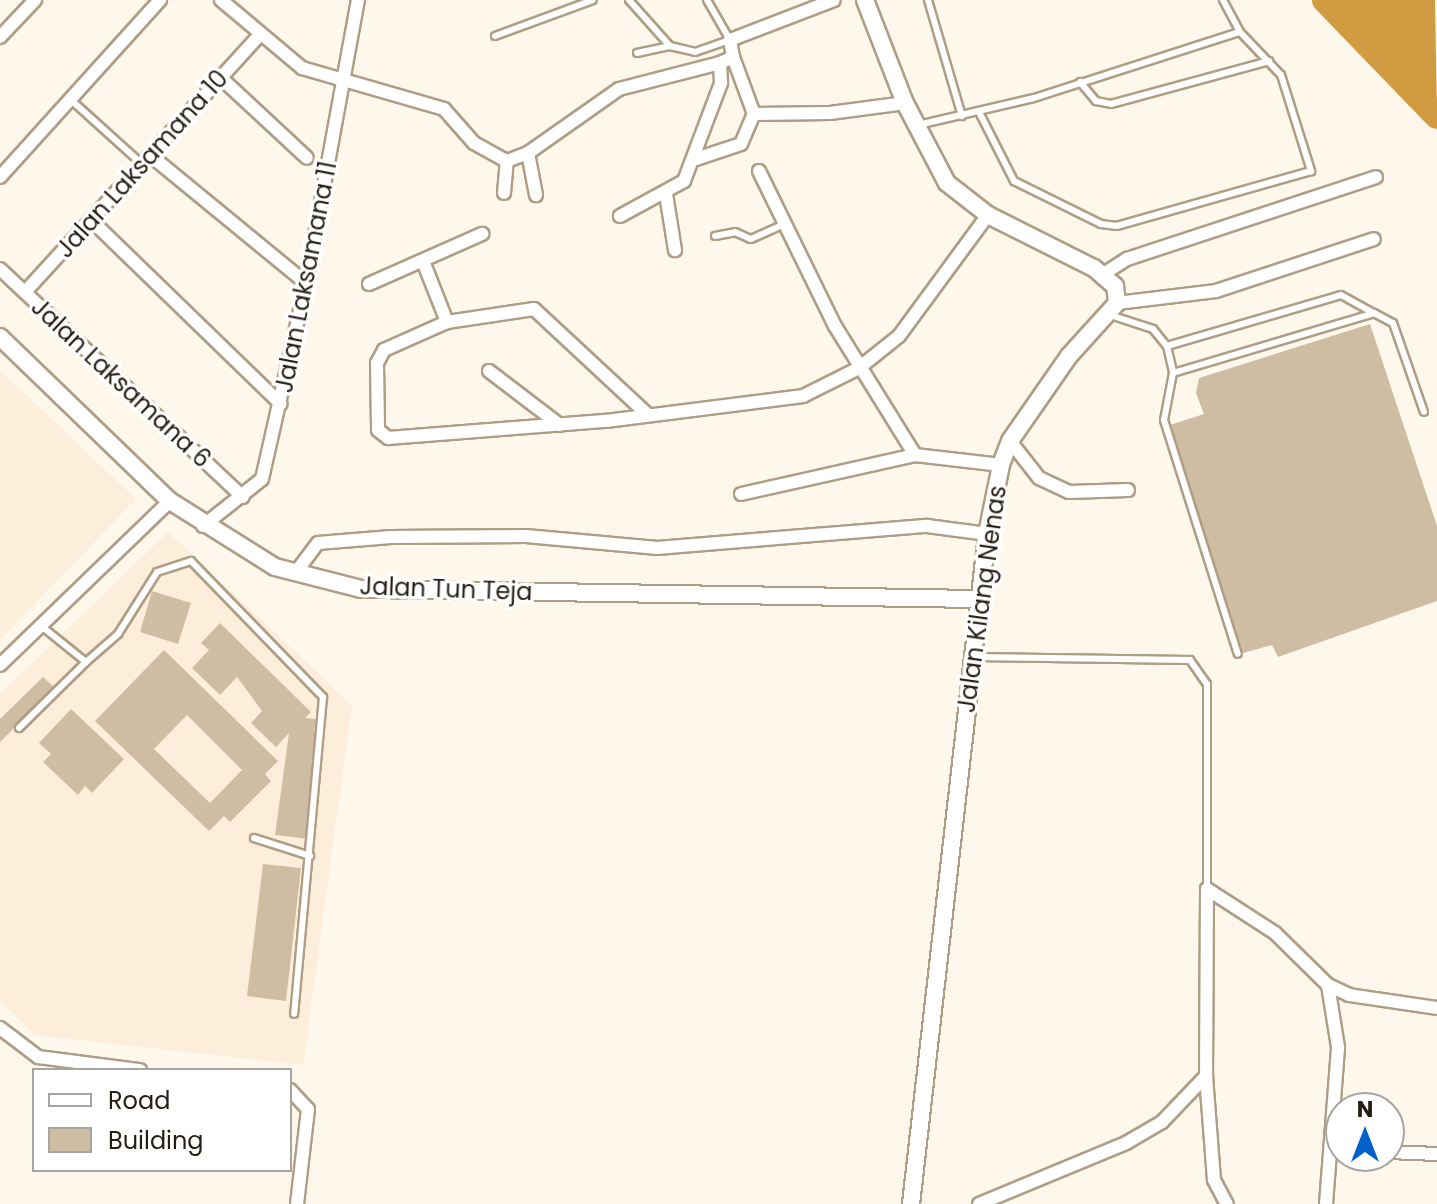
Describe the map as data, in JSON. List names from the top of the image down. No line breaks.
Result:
{"streets":{"street":["Jalan Laksamana 10","Jalan Laksamana 11","Jalan Laksamana 6","Jalan Tun Teja","Jalan Kilang Nenas"]},"crossings":[["Jalan Laksamana 10","Jalan Laksamana 6"],["Jalan Laksamana 11","Jalan Laksamana 6"],["Jalan Laksamana 11","Jalan Tun Teja"],["Jalan Tun Teja","Jalan Kilang Nenas"]],"legend":["Road","Building"],"north":"top"}
